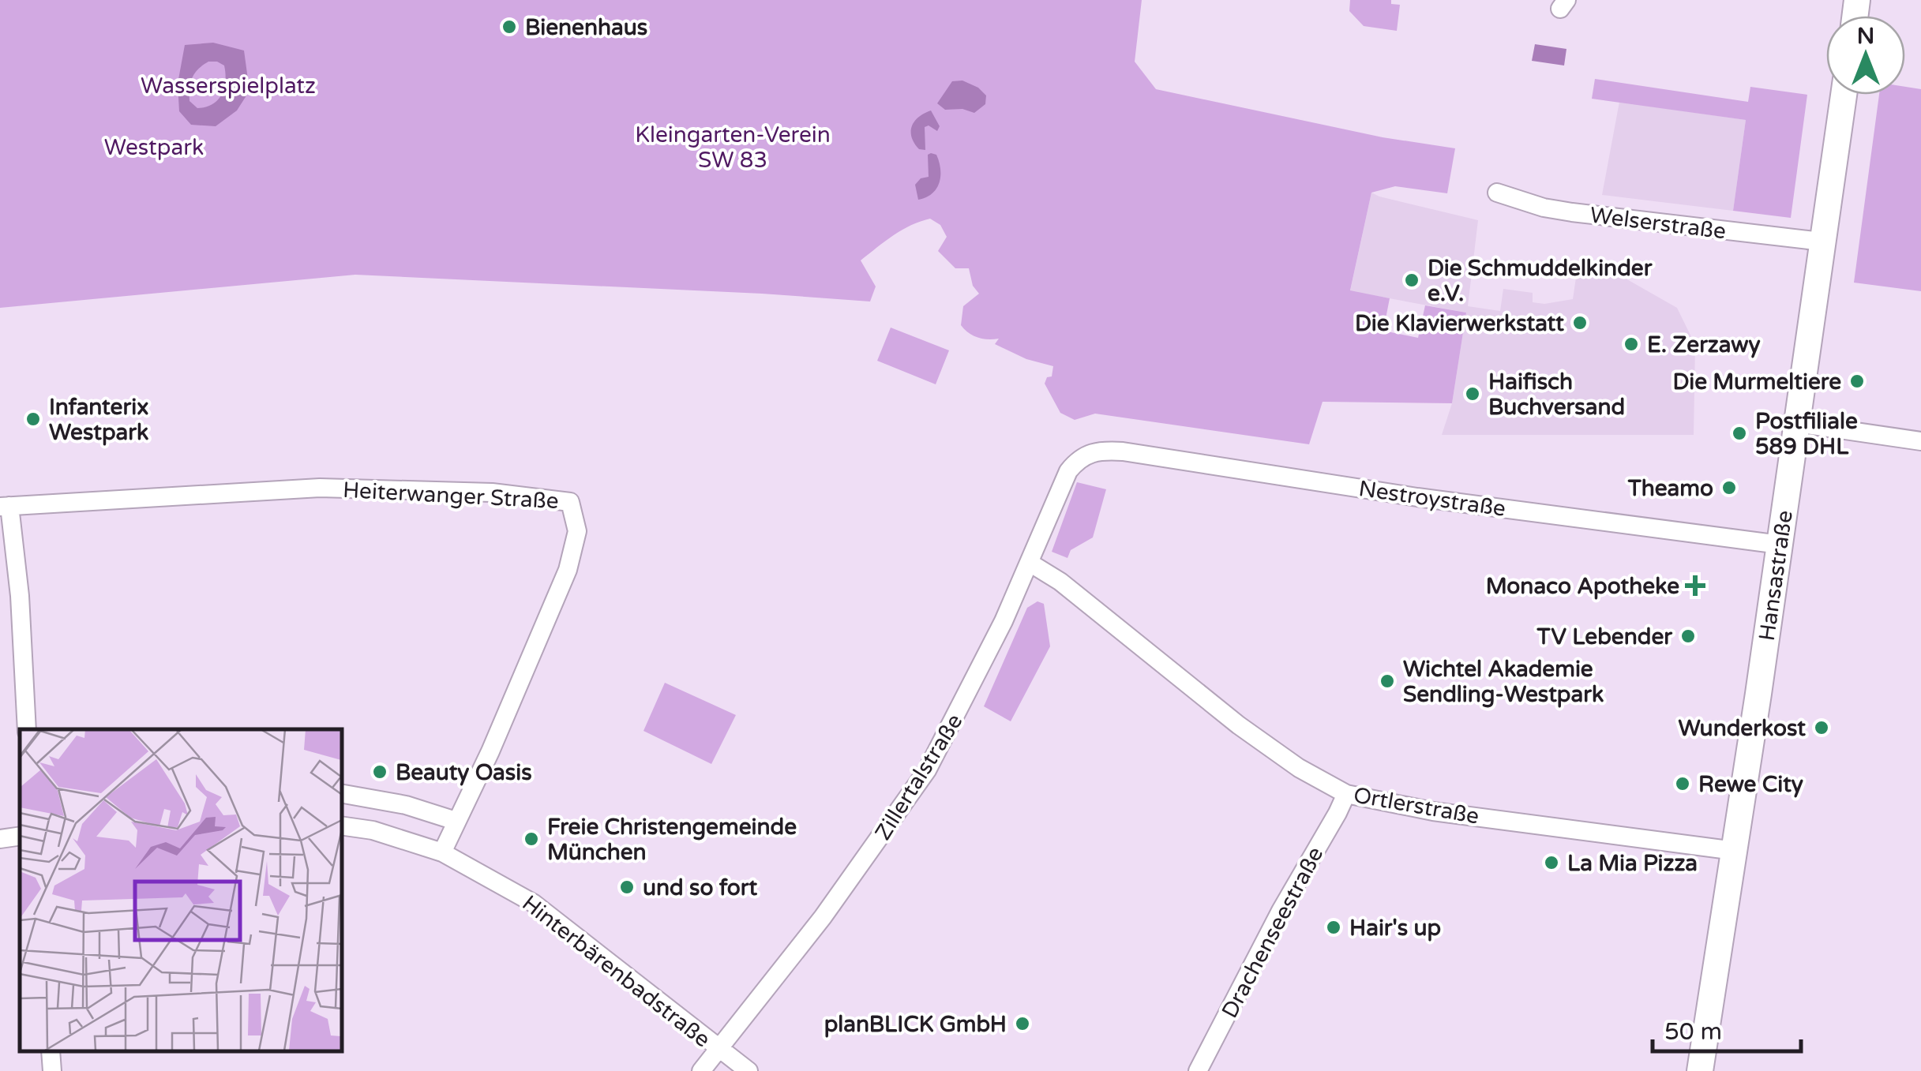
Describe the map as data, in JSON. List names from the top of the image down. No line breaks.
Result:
{"streets":{"street":["Welserstraße","Heiterwanger Straße","Nestroystraße","Hansastraße","Zillertalstraße","Ortlerstraße","Drachenseestraße","Hinterbärenbadstraße"]},"crossings":[["Welserstraße","Hansastraße"],["Heiterwanger Straße","Hinterbärenbadstraße"],["Nestroystraße","Hansastraße"],["Nestroystraße","Zillertalstraße"],["Hansastraße","Ortlerstraße"],["Zillertalstraße","Ortlerstraße"],["Zillertalstraße","Hinterbärenbadstraße"],["Ortlerstraße","Drachenseestraße"]],"parks":["Wasserspielplatz","Kleingarten-Verein SW 83","Westpark"],"places":{"other":["Bienenhaus","Die Schmuddelkinder e.V.","Die Klavierwerkstatt","E. Zerzawy","Die Murmeltiere","Haifisch Buchversand","Infanterix Westpark","Postfiliale 589 DHL","Theamo","TV Lebender","Wichtel Akademie Sendling-Westpark","Wunderkost","Beauty Oasis","Rewe City","Freie Christengemeinde München","La Mia Pizza","und so fort","Hair's up","planBLICK GmbH"],"health":["Monaco Apotheke"]},"scale_bar":"50 m","north":"top"}
